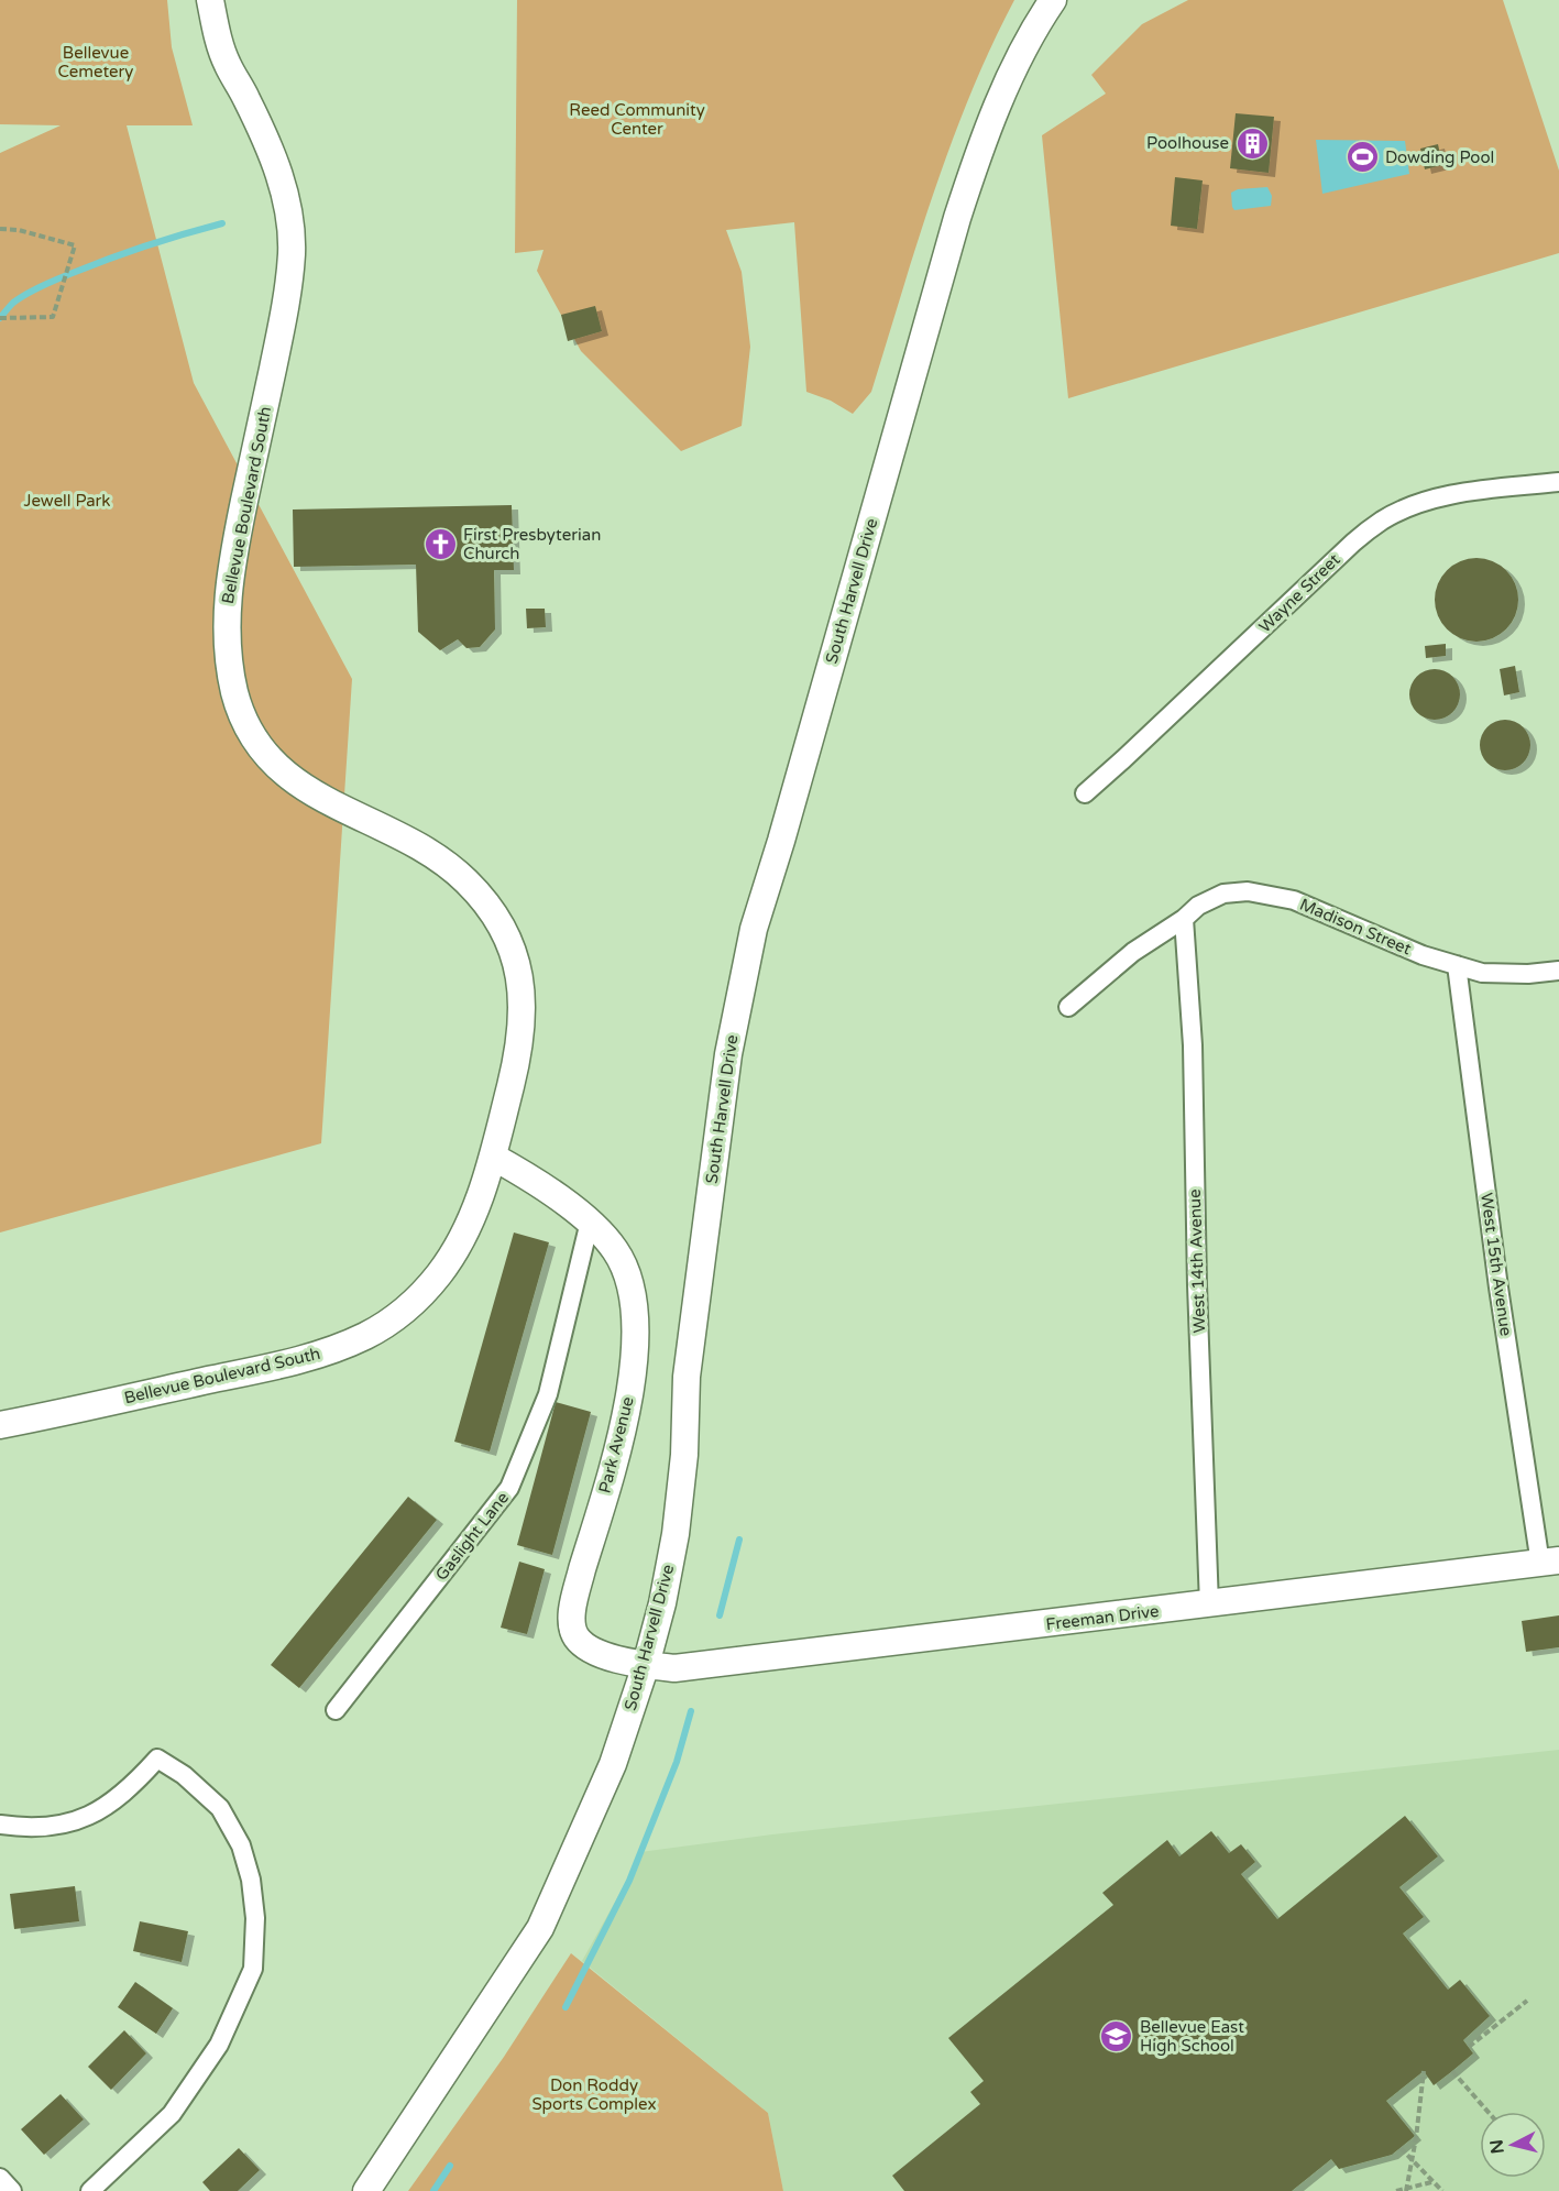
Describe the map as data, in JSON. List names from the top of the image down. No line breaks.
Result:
{"streets":{"street":["Bellevue Boulevard South","South Harvell Drive","Wayne Street","Madison Street","West 14th Avenue","West 15th Avenue","Park Avenue","Gaslight Lane","Freeman Drive"]},"crossings":[["Bellevue Boulevard South","Park Avenue"],["South Harvell Drive","Park Avenue"],["South Harvell Drive","Freeman Drive"],["Madison Street","West 14th Avenue"],["Madison Street","West 15th Avenue"],["West 14th Avenue","Freeman Drive"],["West 15th Avenue","Freeman Drive"],["Park Avenue","Gaslight Lane"],["Park Avenue","Freeman Drive"]],"parks":["Bellevue Cemetery","Reed Community Center","Jewell Park","Don Roddy Sports Complex"],"places":{"building":["Poolhouse"],"sports":["Dowding Pool"],"church":["First Presbyterian Church"],"school or university":["Bellevue East High School"]},"north":"left"}
